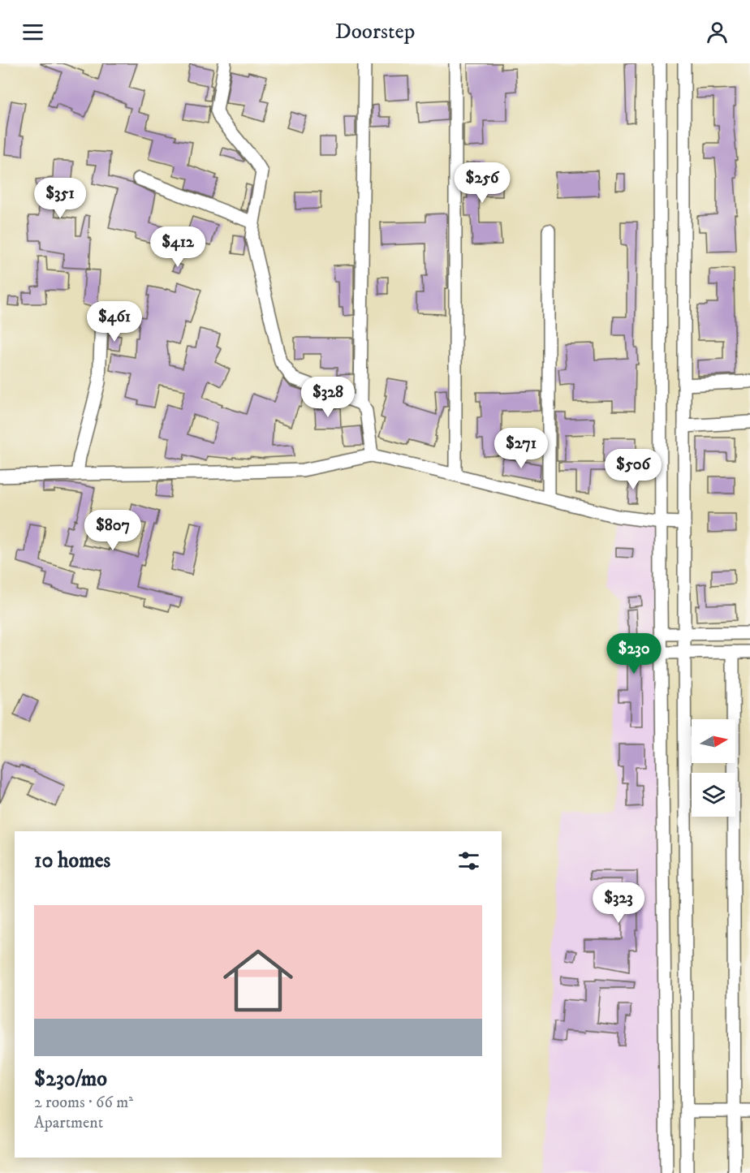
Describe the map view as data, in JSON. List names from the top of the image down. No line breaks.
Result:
{"north":"right","page":{"header":"Doorstep","price":["$256","$351","$412","$461","$328","$271","$506","$807","$230","$323"],"heading":"10 homes","list":[{"name":"$230/mo","note":"2 rooms · 66 m² · Apartment"}]}}
